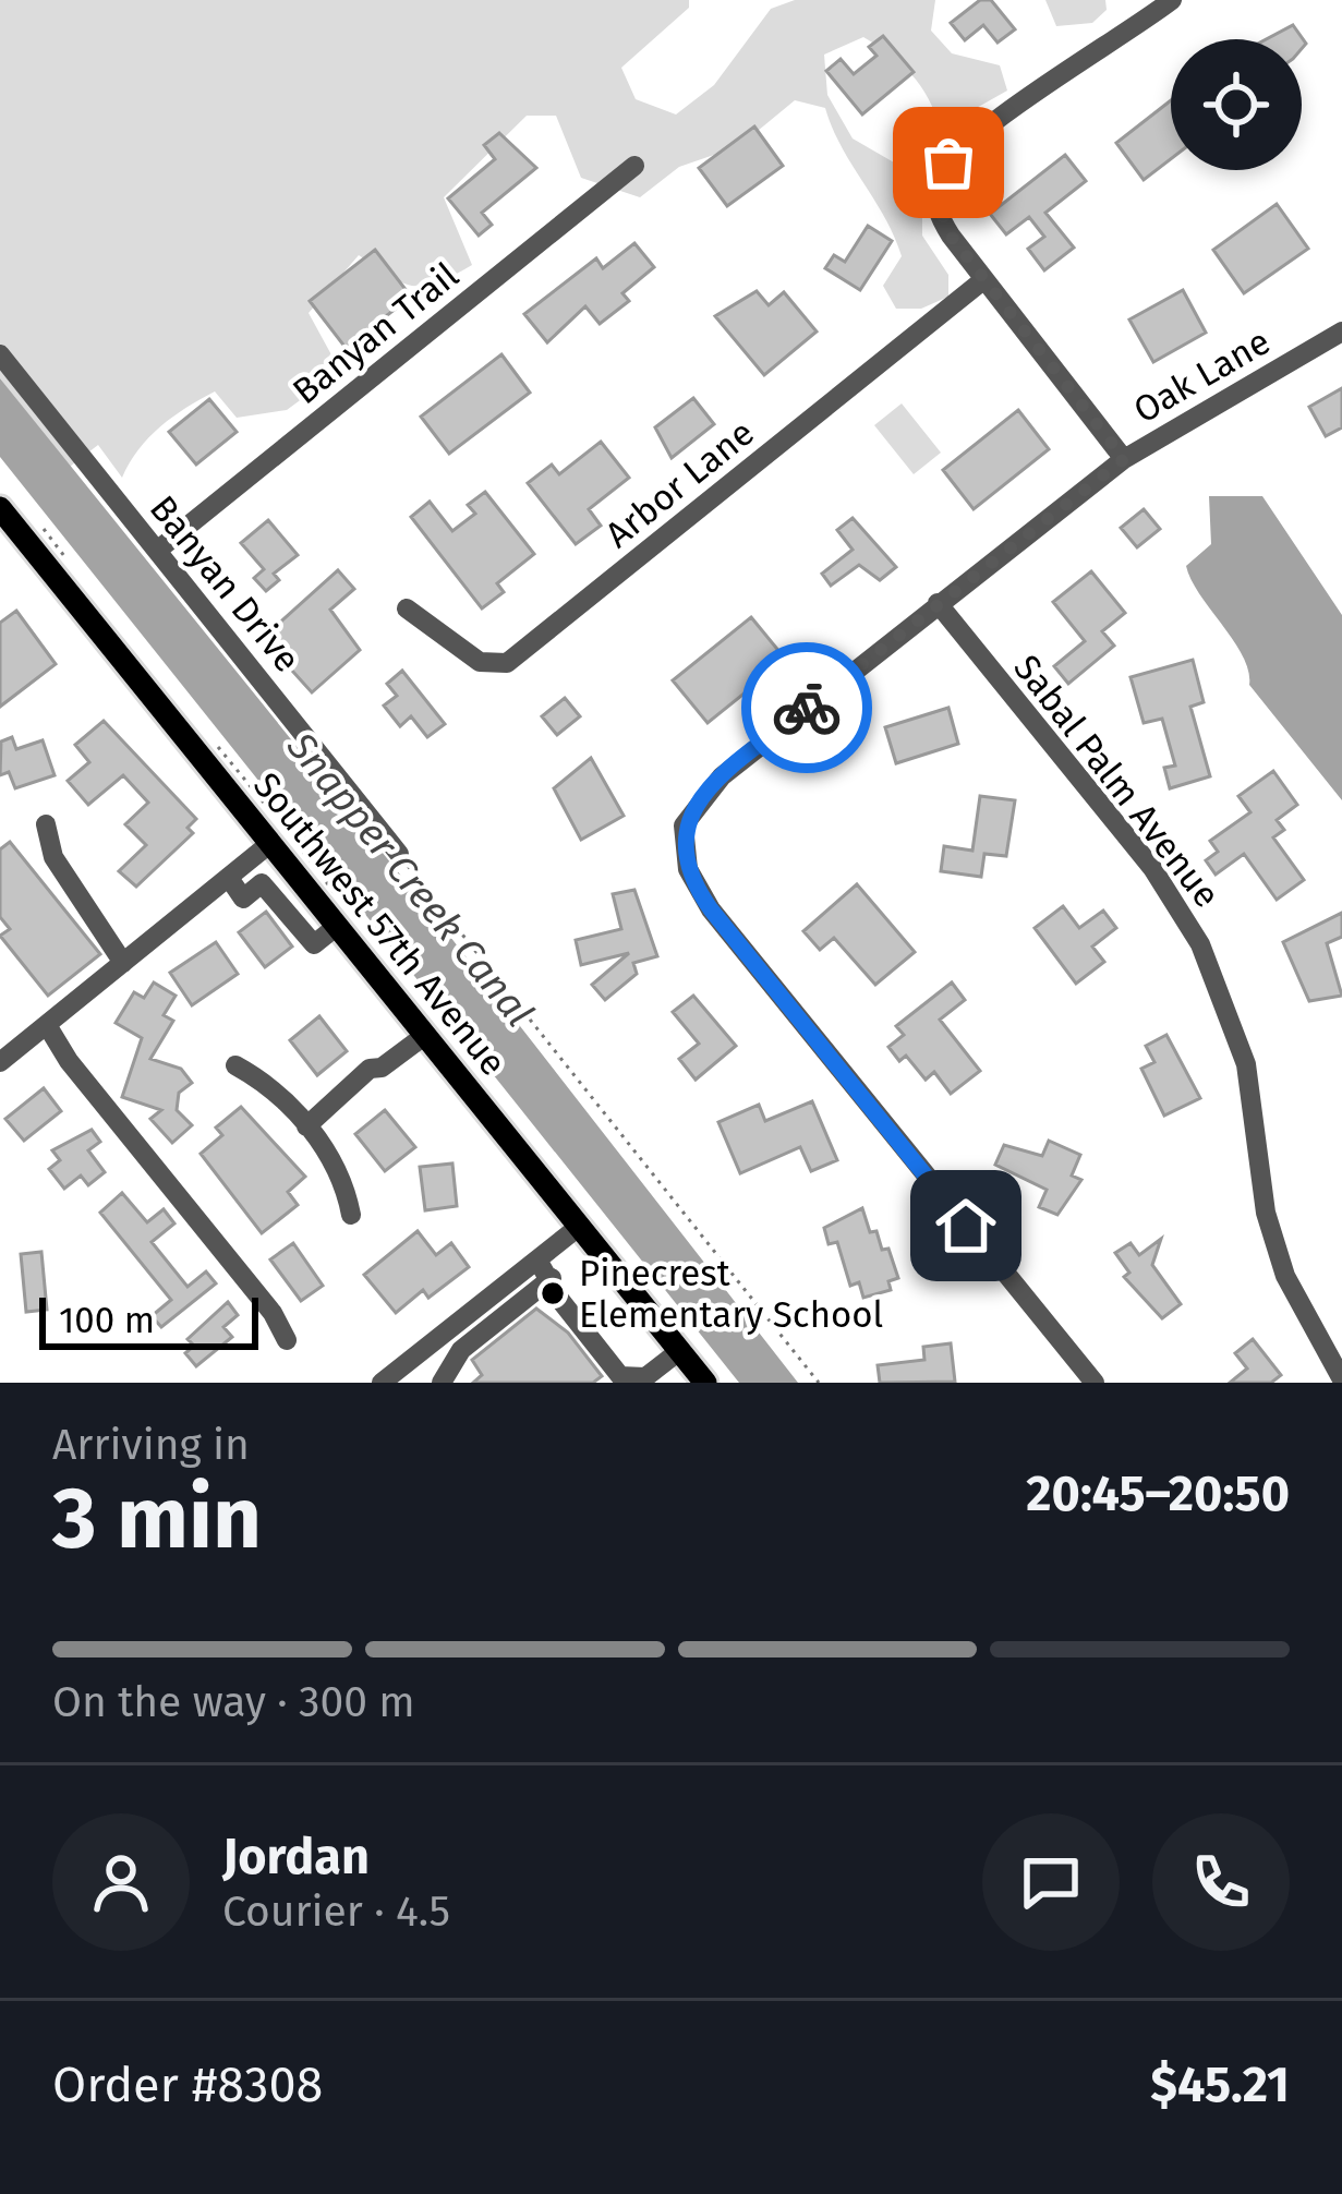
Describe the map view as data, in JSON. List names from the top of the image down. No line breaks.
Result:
{"streets":{"main road":["Southwest 57th Avenue"],"street":["Banyan Trail","Oak Lane","Arbor Lane","Banyan Drive","Sabal Palm Avenue"]},"crossings":[["Banyan Trail","Banyan Drive"],["Oak Lane","Sabal Palm Avenue"]],"water":["Snapper Creek Canal"],"places":["Pinecrest Elementary School"],"scale_bar":"100 m","page":{"scale":"100 m","heading":["3 min","Arriving in","20:45–20:50"],"panel":["Jordan","Courier · 4.5","Order #8308","$45.21"],"bar":"On the way · 300 m"}}
